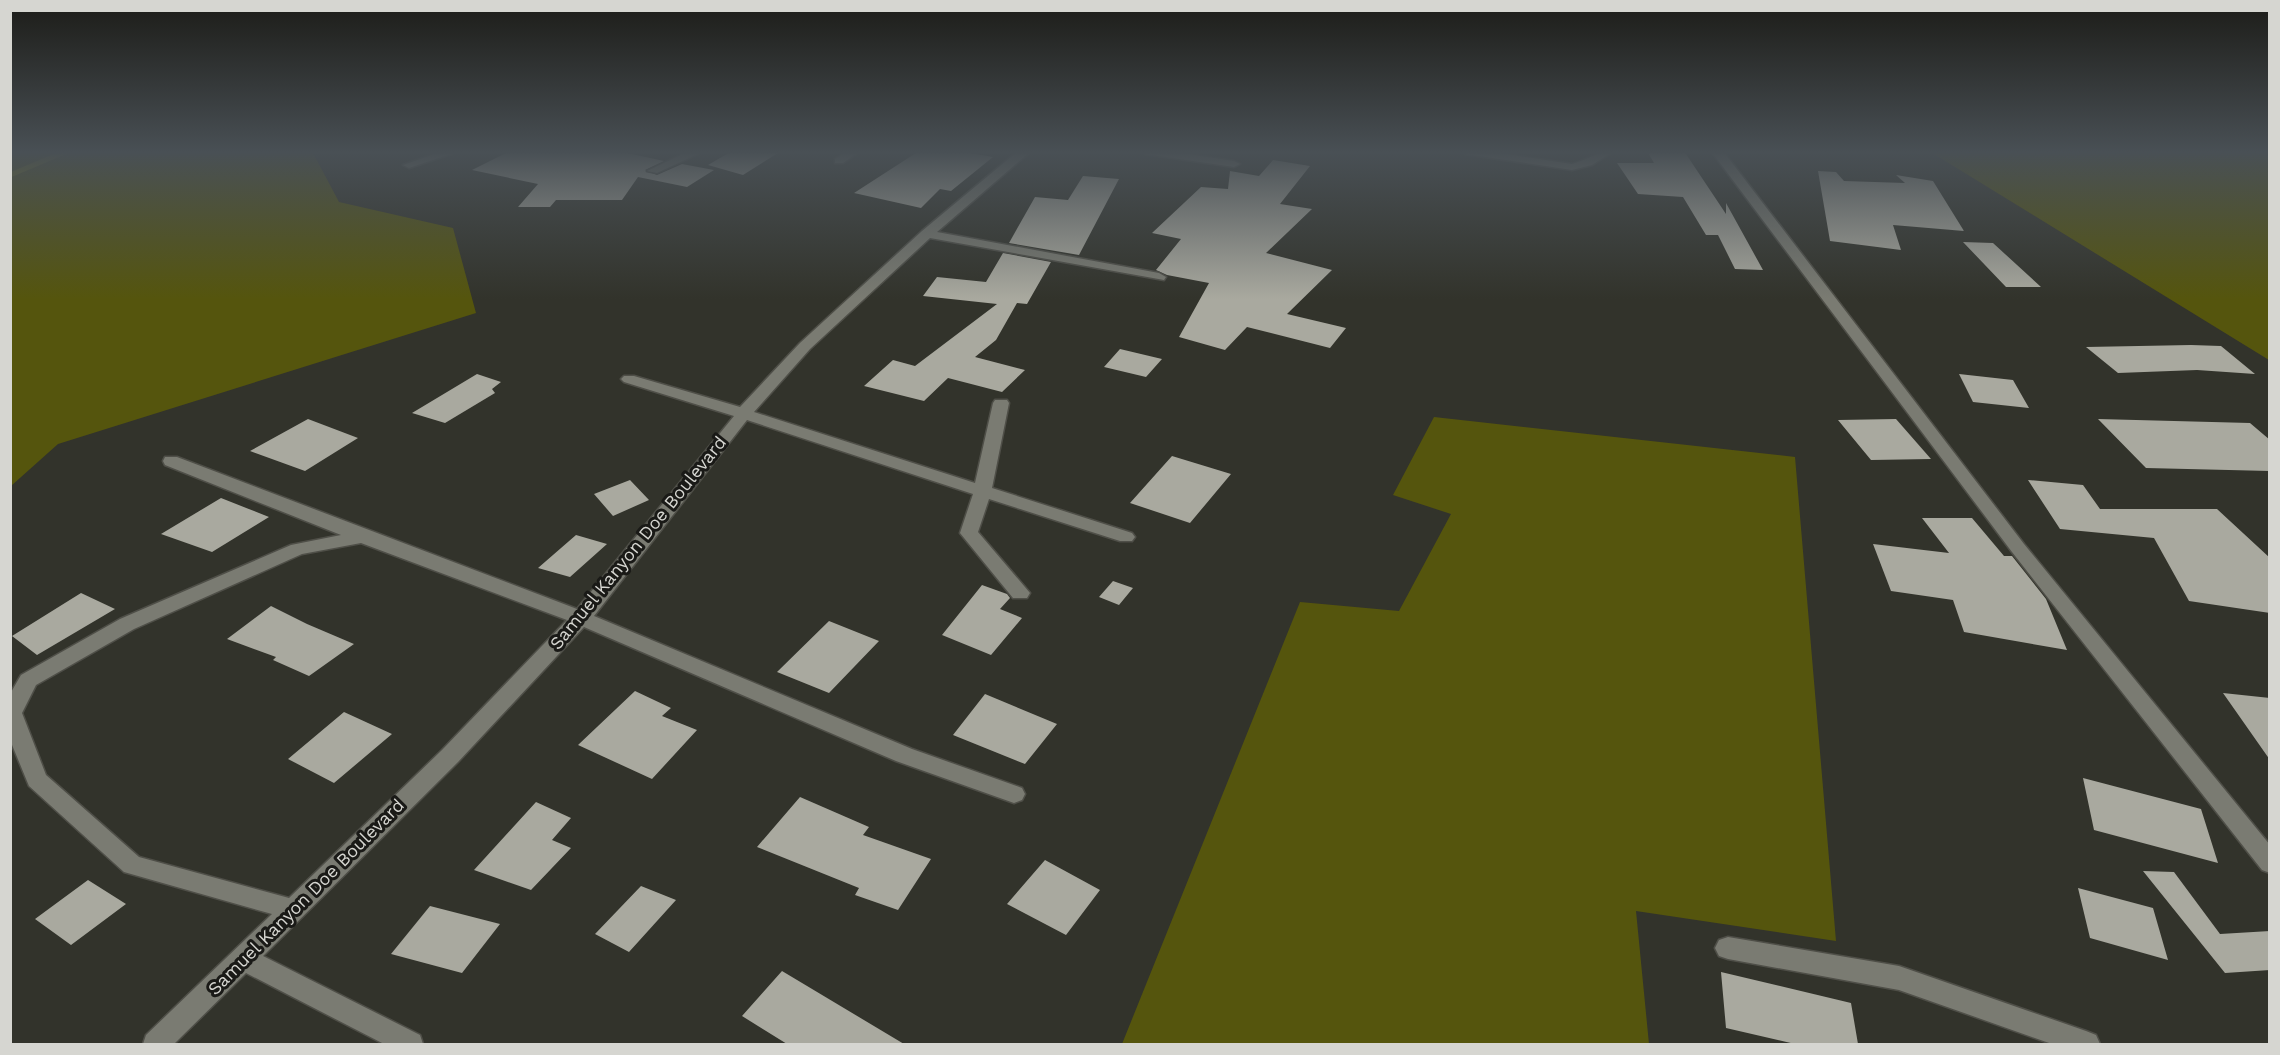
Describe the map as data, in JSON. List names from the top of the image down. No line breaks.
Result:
{"streets":{"street":["Samuel Kanyon Doe Boulevard"]}}
